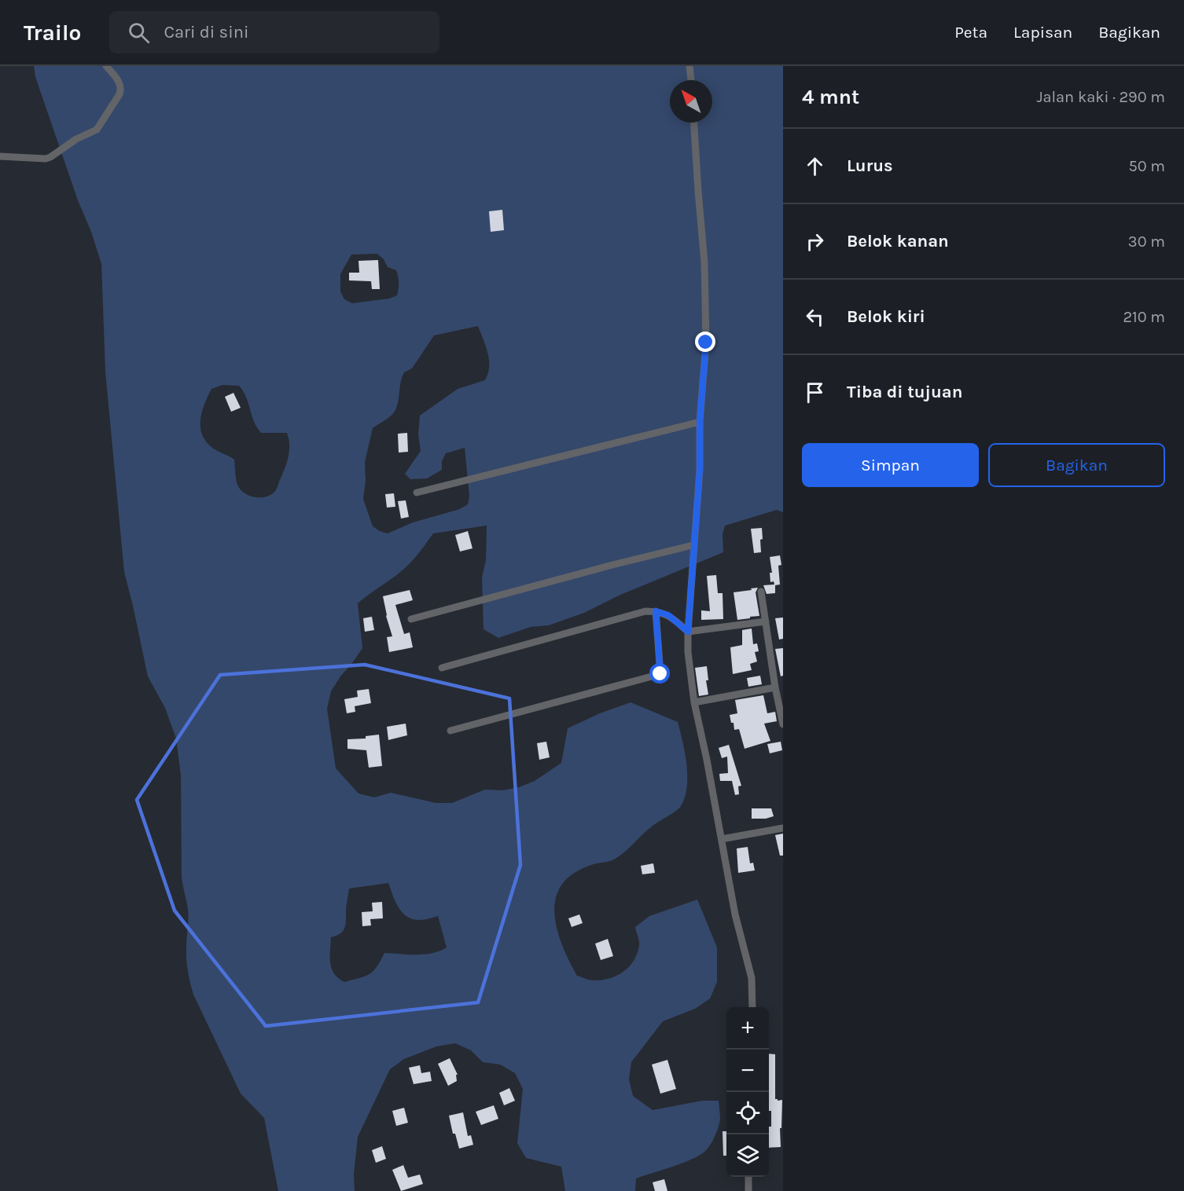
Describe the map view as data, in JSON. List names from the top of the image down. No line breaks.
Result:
{"north":"top left","page":{"header":"Trailo","search":"Cari di sini","nav":["Peta","Lapisan","Bagikan"],"heading":["4 mnt","Jalan kaki · 290 m"],"list":[["Lurus","50 m"],["Belok kanan","30 m"],["Belok kiri","210 m"],"Tiba di tujuan"],"buttons":["Simpan","Bagikan"],"map_buttons":["+","−"]}}
